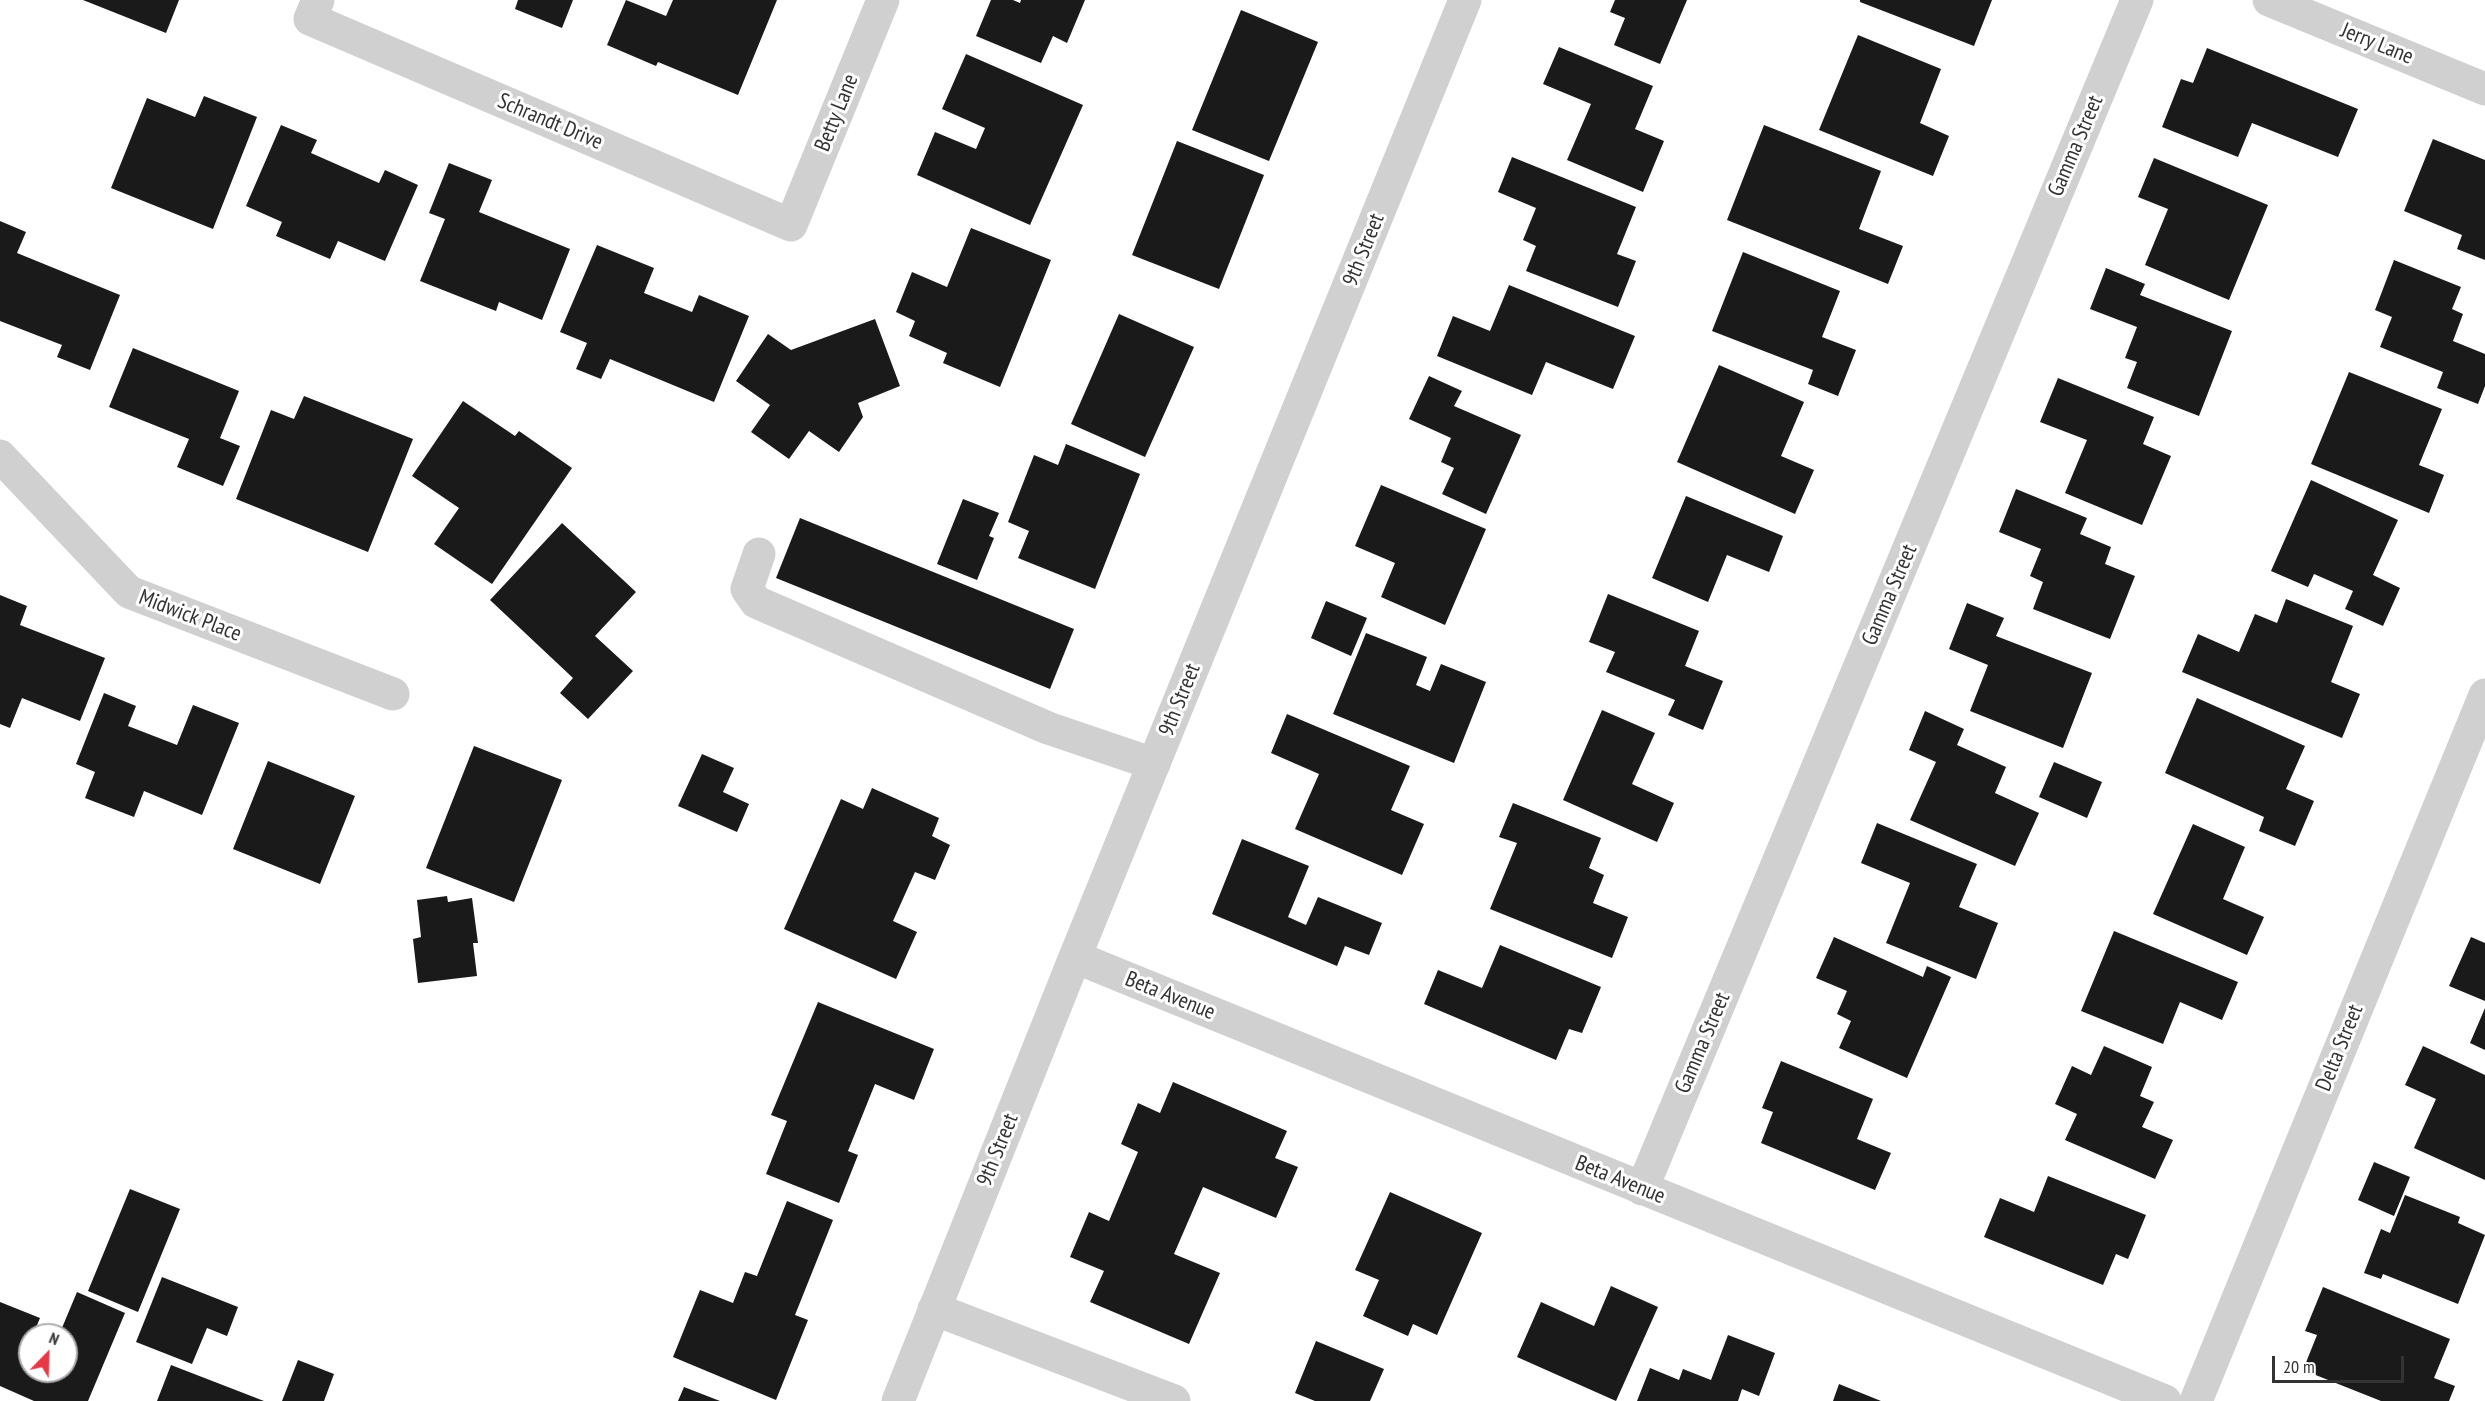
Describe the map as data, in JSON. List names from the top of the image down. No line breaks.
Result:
{"streets":{"street":["Jerry Lane","Betty Lane","Schrandt Drive","Gamma Street","9th Street","Midwick Place","Beta Avenue","Delta Street"]},"crossings":[["Betty Lane","Schrandt Drive"],["Gamma Street","Beta Avenue"],["9th Street","Beta Avenue"]],"scale_bar":"20 m","north":"top right"}
